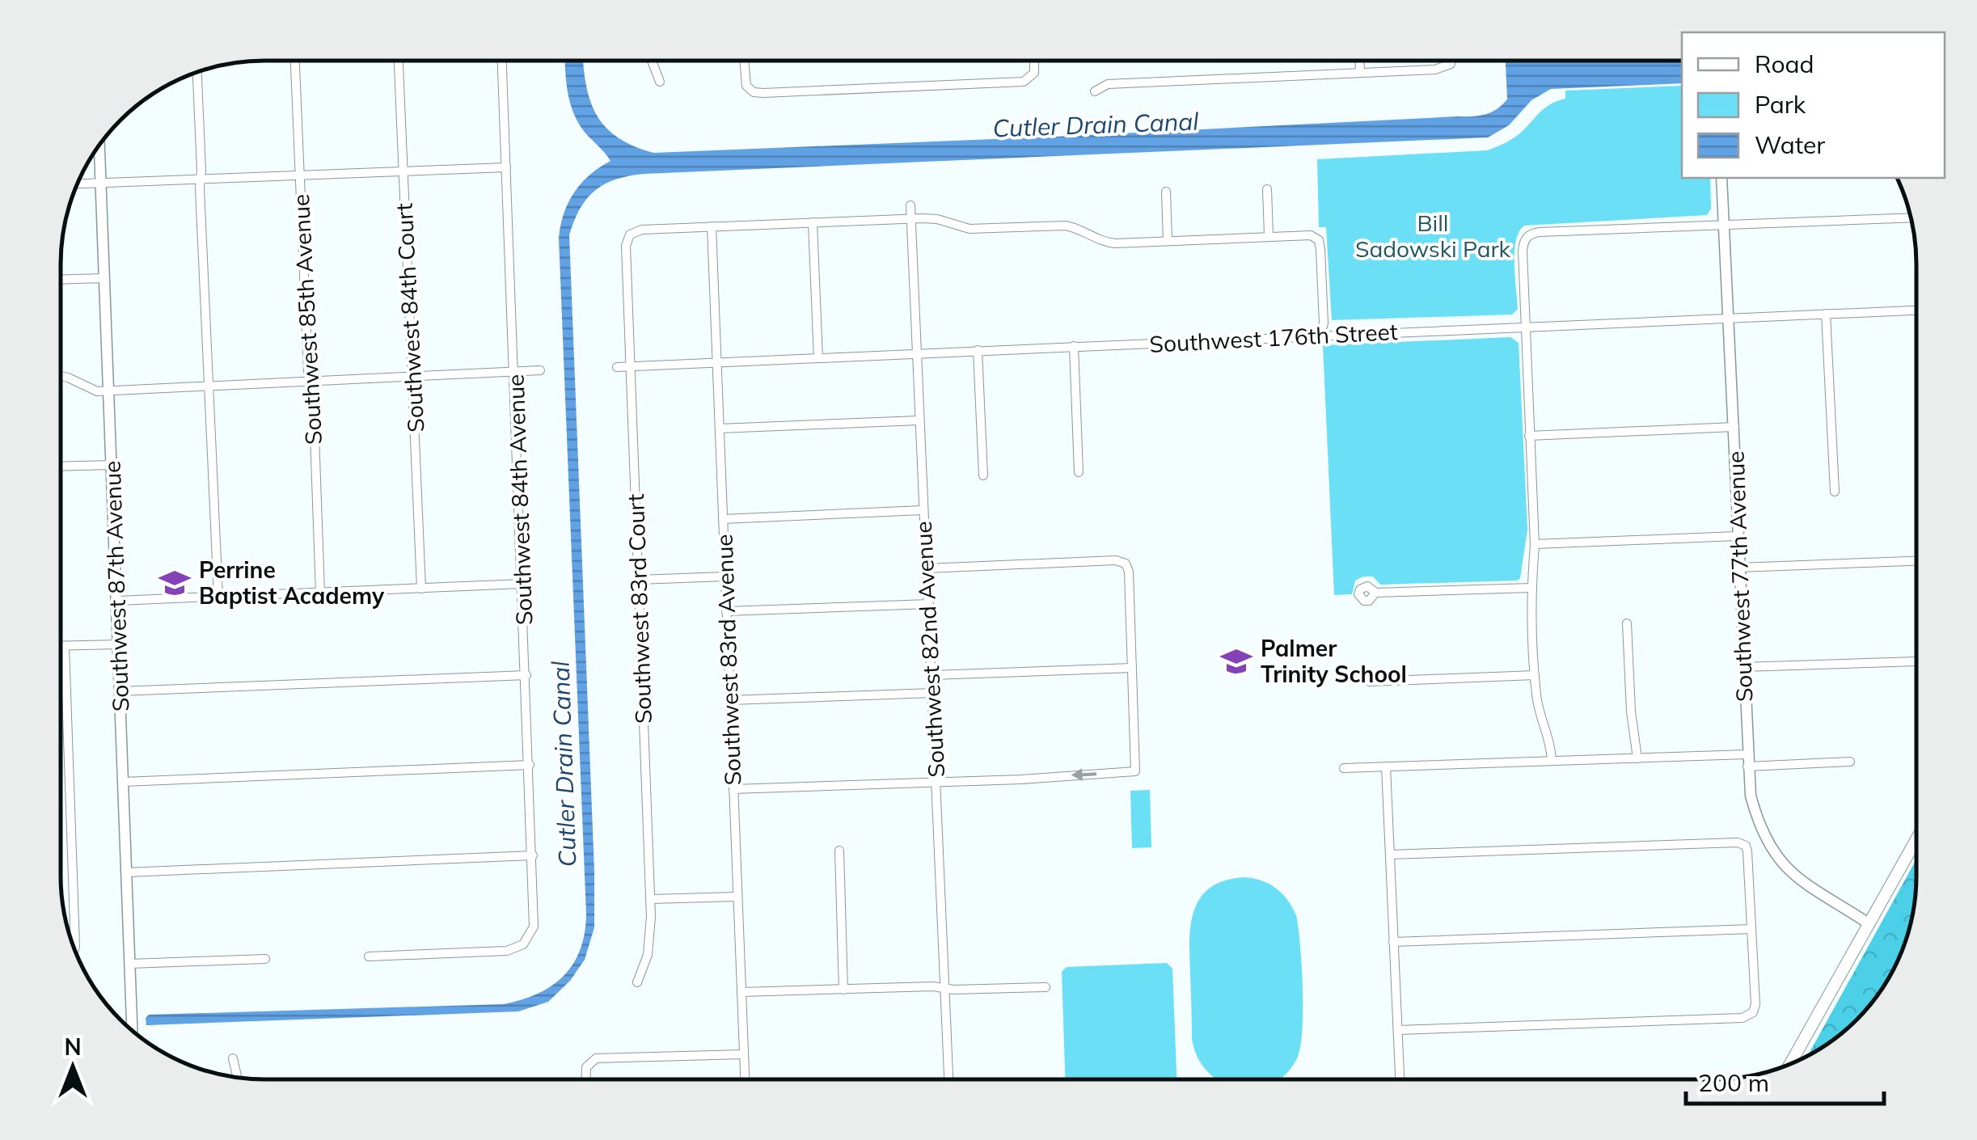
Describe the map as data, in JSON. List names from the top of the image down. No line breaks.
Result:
{"streets":{"street":["Southwest 84th Court","Southwest 85th Avenue","Southwest 176th Street","Southwest 84th Avenue","Southwest 77th Avenue","Southwest 87th Avenue","Southwest 83rd Court","Southwest 82nd Avenue","Southwest 83rd Avenue"]},"crossings":[["Southwest 176th Street","Southwest 77th Avenue"],["Southwest 176th Street","Southwest 83rd Court"],["Southwest 176th Street","Southwest 82nd Avenue"],["Southwest 176th Street","Southwest 83rd Avenue"],["Southwest 83rd Court","Southwest 83rd Avenue"]],"water":["Cutler Drain Canal"],"parks":["Bill Sadowski Park"],"places":{"school or university":["Perrine Baptist Academy","Palmer Trinity School"]},"legend":["Road","Park","Water"],"scale_bar":"200 m","north":"top"}
